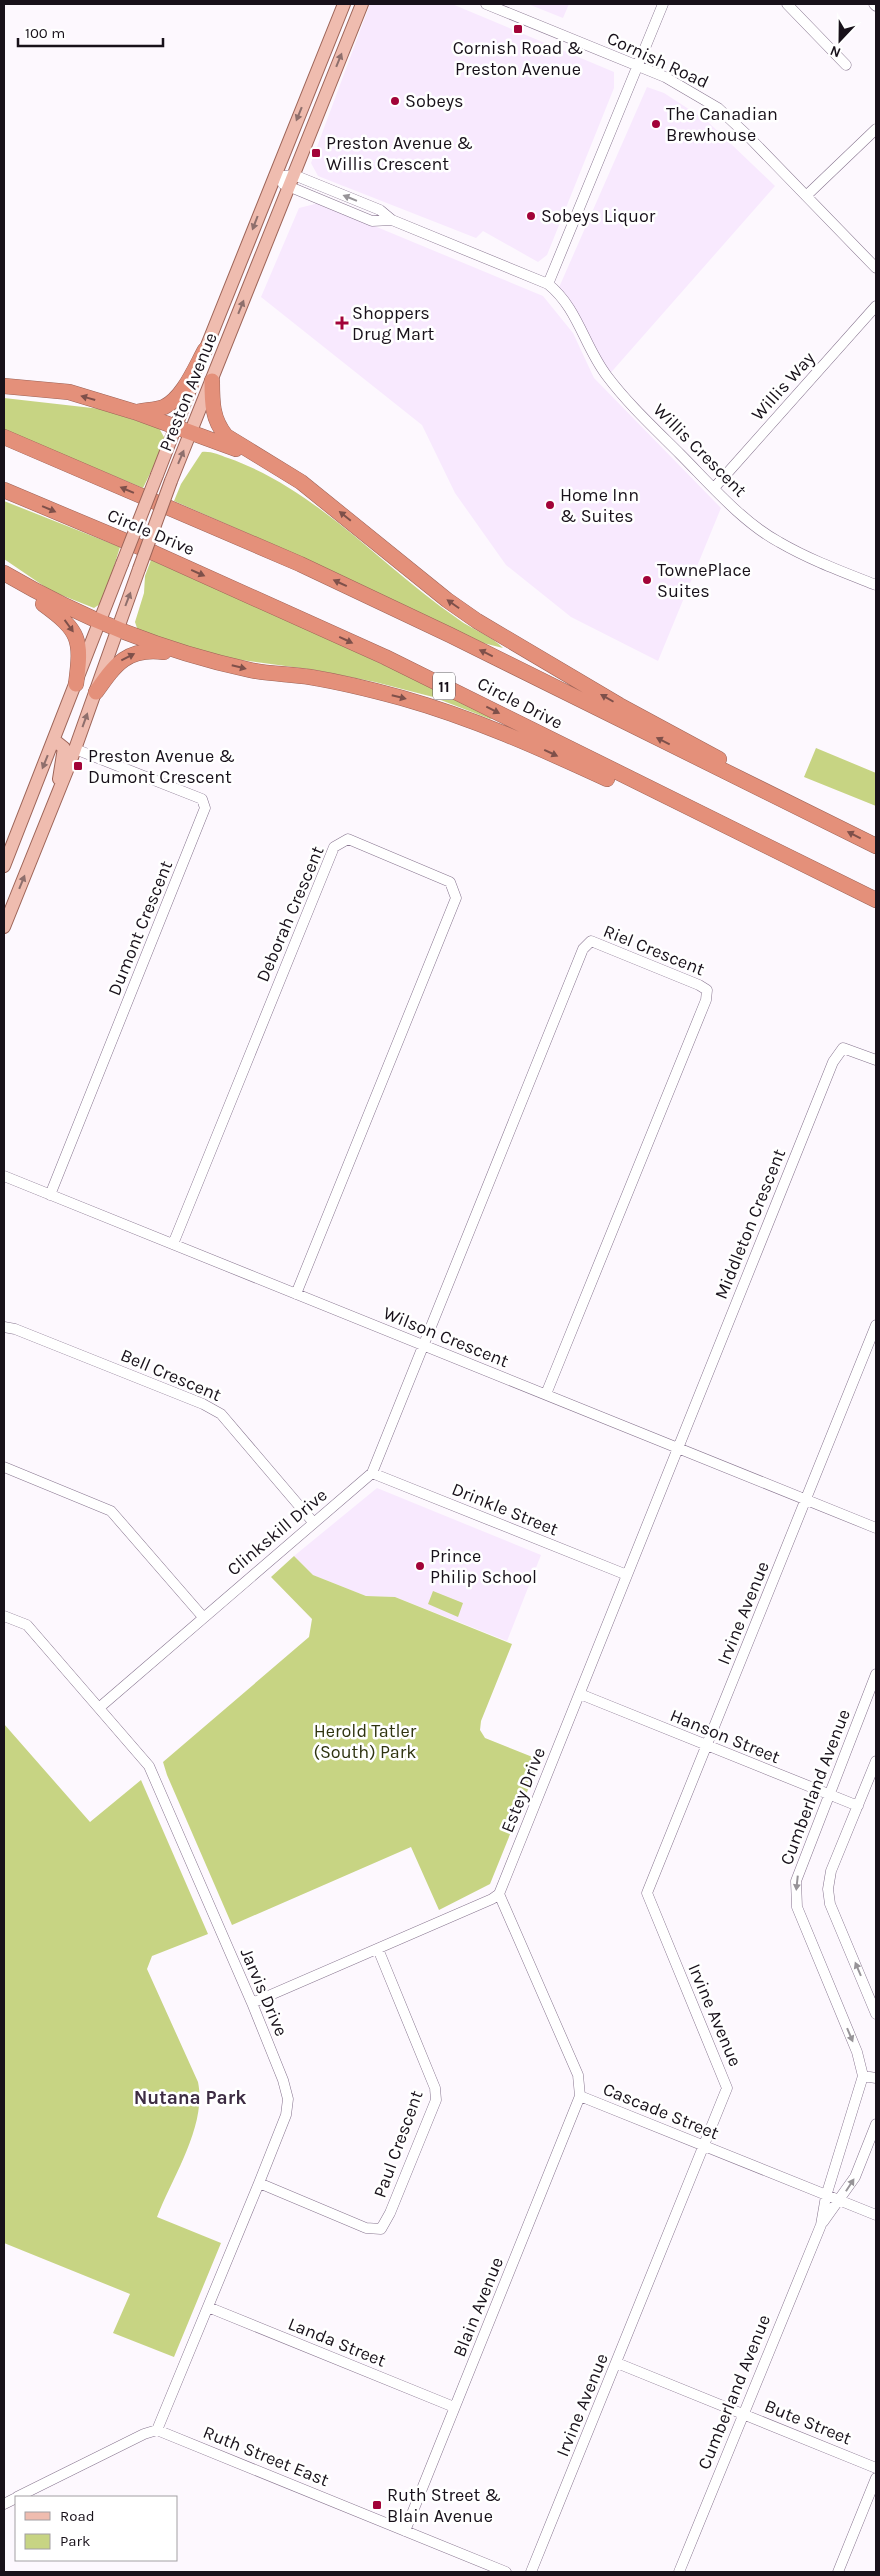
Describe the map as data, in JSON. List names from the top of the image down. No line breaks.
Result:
{"streets":{"highway":["Circle Drive","11"],"main road":["Preston Avenue"],"street":["Cornish Road","Willis Way","Willis Crescent","Deborah Crescent","Dumont Crescent","Riel Crescent","Middleton Crescent","Wilson Crescent","Bell Crescent","Drinkle Street","Clinkskill Drive","Irvine Avenue","Hanson Street","Cumberland Avenue","Estey Drive","Jarvis Drive","Cascade Street","Paul Crescent","Blain Avenue","Landa Street","Bute Street","Ruth Street East"]},"crossings":[["Willis Way","Willis Crescent"],["Preston Avenue","Willis Crescent"],["Preston Avenue","Dumont Crescent"],["Deborah Crescent","Wilson Crescent"],["Dumont Crescent","Wilson Crescent"],["Riel Crescent","Wilson Crescent"],["Riel Crescent","Clinkskill Drive"],["Middleton Crescent","Wilson Crescent"],["Middleton Crescent","Estey Drive"],["Wilson Crescent","Clinkskill Drive"],["Wilson Crescent","Irvine Avenue"],["Wilson Crescent","Estey Drive"],["Bell Crescent","Clinkskill Drive"],["Drinkle Street","Clinkskill Drive"],["Drinkle Street","Estey Drive"],["Clinkskill Drive","Jarvis Drive"],["Irvine Avenue","Hanson Street"],["Irvine Avenue","Cascade Street"],["Irvine Avenue","Bute Street"],["Hanson Street","Cumberland Avenue"],["Hanson Street","Estey Drive"],["Cumberland Avenue","Cascade Street"],["Cumberland Avenue","Bute Street"],["Estey Drive","Cascade Street"],["Jarvis Drive","Paul Crescent"],["Jarvis Drive","Landa Street"],["Jarvis Drive","Ruth Street East"],["Cascade Street","Blain Avenue"],["Blain Avenue","Landa Street"],["Blain Avenue","Ruth Street East"]],"districts":["Nutana Park"],"parks":["Herold Tatler (South) Park"],"places":{"transit":["Cornish Road & Preston Avenue","Preston Avenue & Willis Crescent","Preston Avenue & Dumont Crescent","Ruth Street & Blain Avenue"],"other":["Sobeys","The Canadian Brewhouse","Sobeys Liquor","Home Inn & Suites","TownePlace Suites","Prince Philip School"],"health":["Shoppers Drug Mart"]},"legend":["Road","Park"],"scale_bar":"100 m","north":"bottom"}
